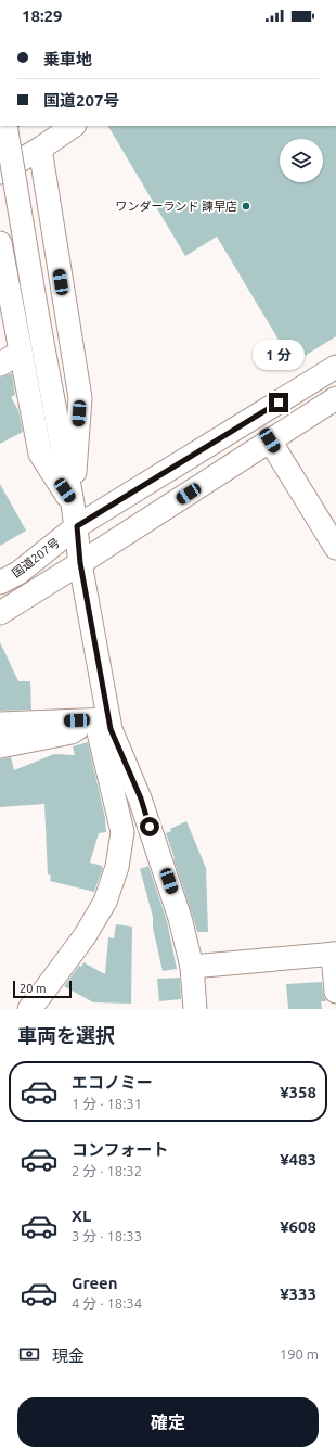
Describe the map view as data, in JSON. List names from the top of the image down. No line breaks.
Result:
{"streets":{"street":["国道207号"]},"places":["ワンダーランド 諫早店"],"scale_bar":"20 m","page":{"status":"18:29","banner":["乗車地","国道207号"],"bubble":"1 分","scale":"20 m","heading":"車両を選択","list":[{"name":"エコノミー","note":"1 分 · 18:31","value":"¥358"},{"name":"コンフォート","note":"2 分 · 18:32","value":"¥483"},{"name":"XL","note":"3 分 · 18:33","value":"¥608"},{"name":"Green","note":"4 分 · 18:34","value":"¥333"}],"pay":["現金","190 m"],"buttons":"確定"}}
